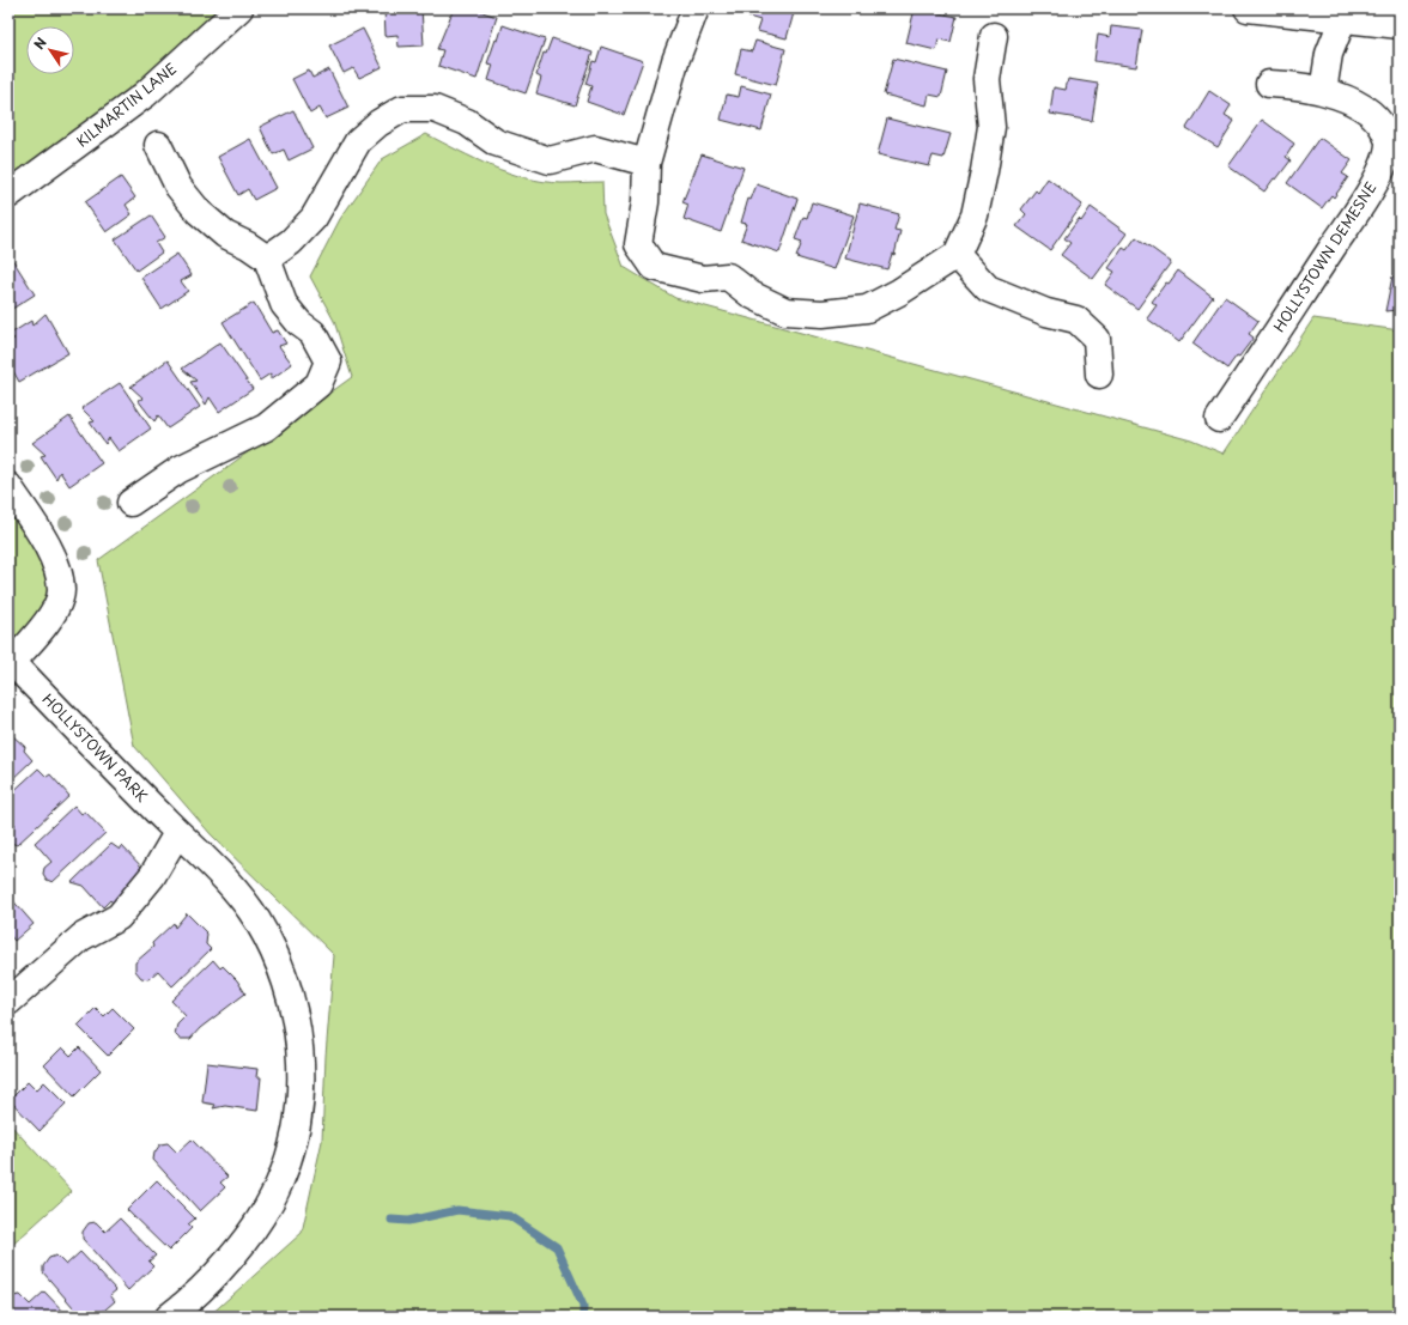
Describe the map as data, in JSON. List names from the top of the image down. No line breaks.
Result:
{"streets":{"street":["KILMARTIN LANE","HOLLYSTOWN DEMESNE","HOLLYSTOWN PARK"]},"north":"top left"}
